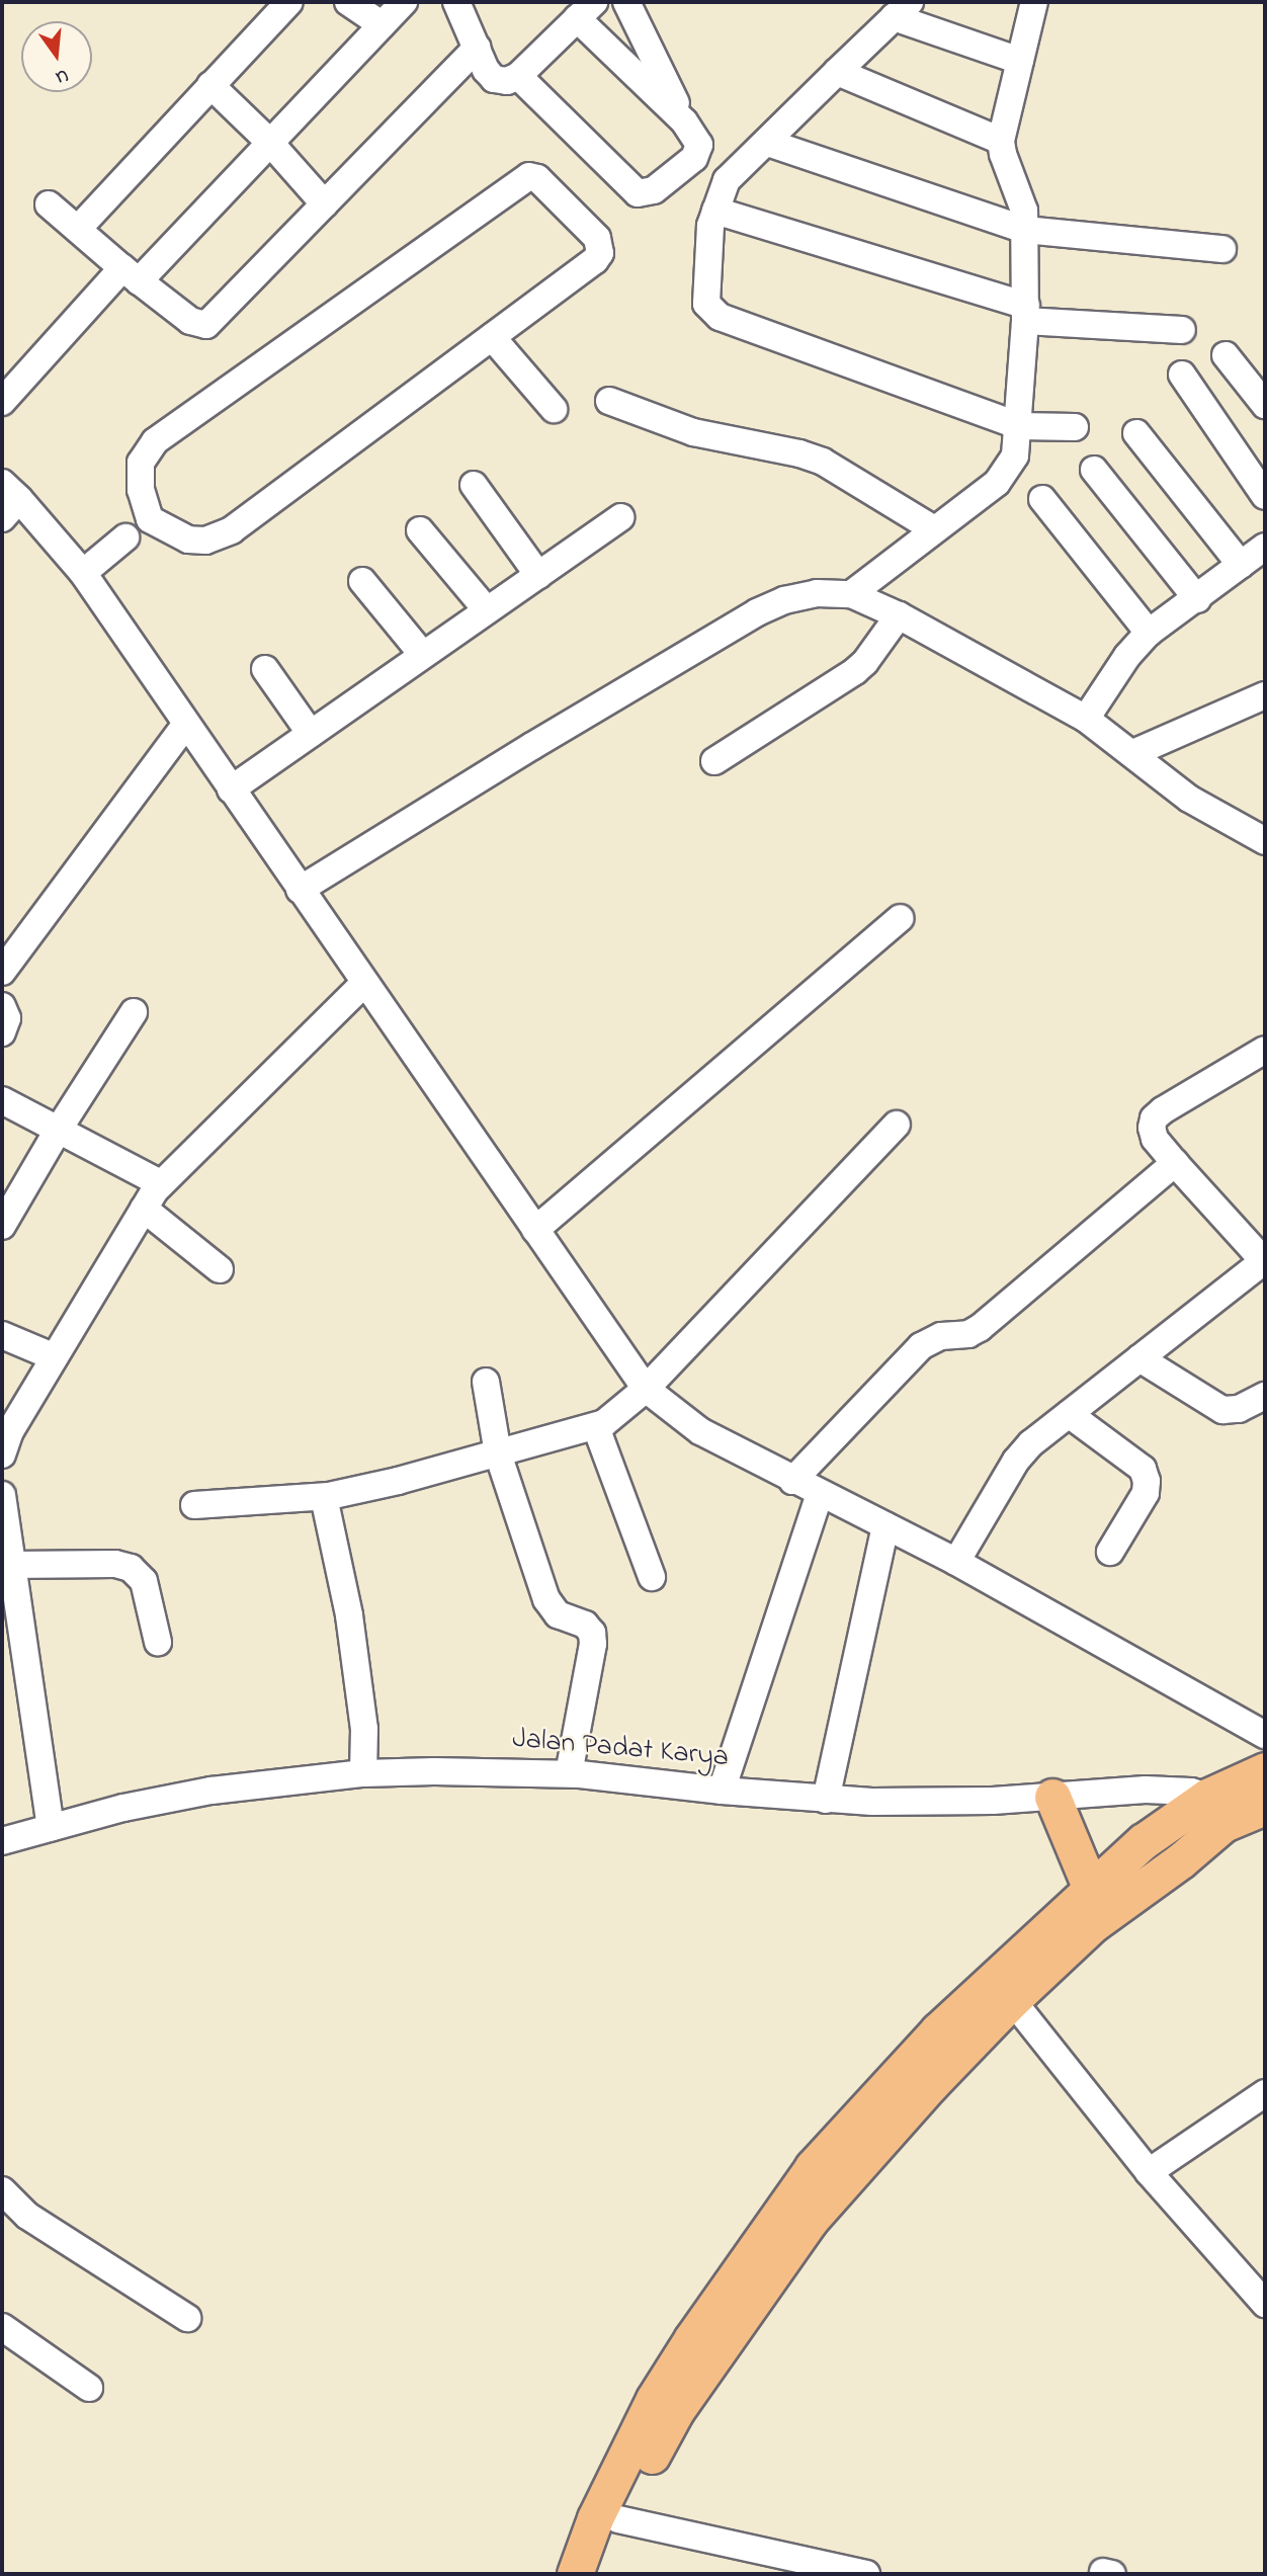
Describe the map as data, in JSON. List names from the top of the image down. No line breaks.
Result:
{"streets":{"street":["Jalan Padat Karya"]},"north":"bottom"}
